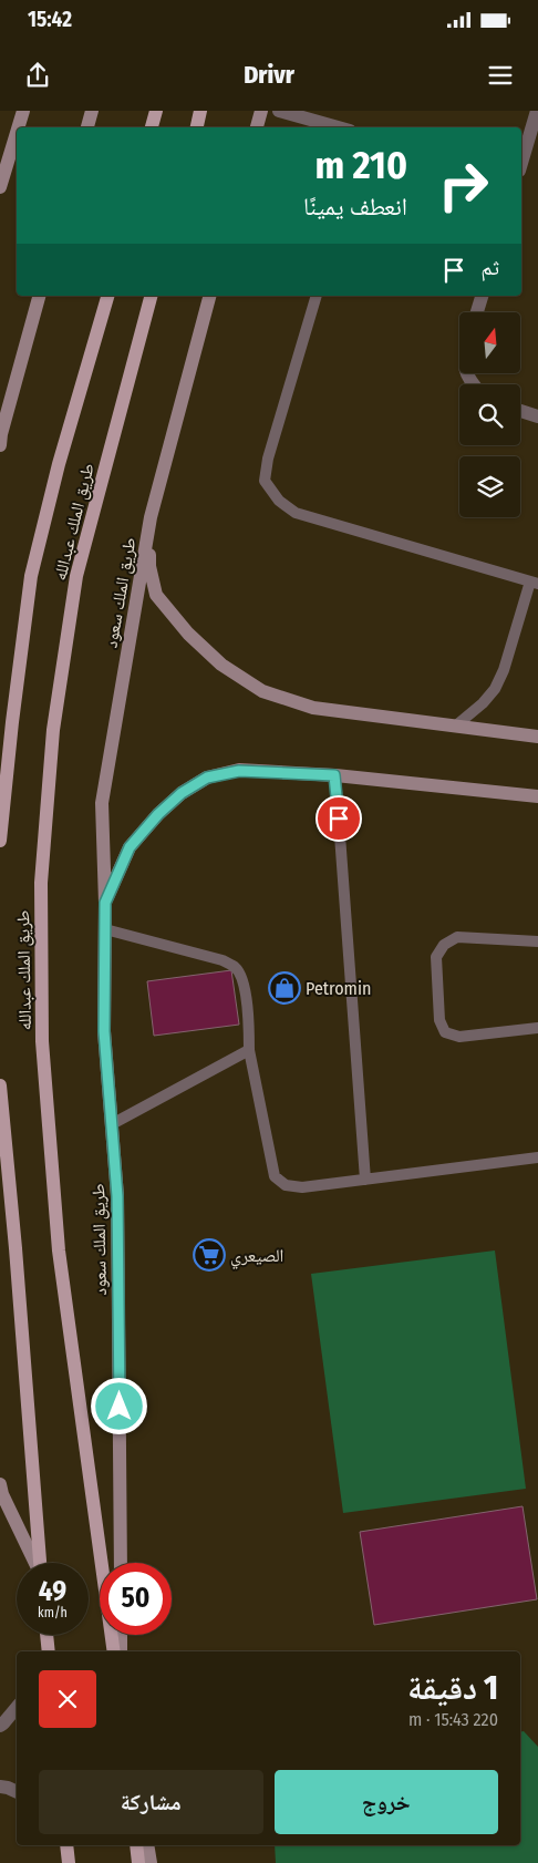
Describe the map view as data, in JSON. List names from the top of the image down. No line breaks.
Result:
{"streets":{"main road":["طريق الملك عبدالله","طريق الملك سعود"]},"places":{"shop":["Petromin"],"supermarket":["الصيعري"]},"north":"top","page":{"status":"15:42","header":"Drivr","turn":["210 m","انعطف يمينًا"],"then":"ثم","speed":"49 km/h","limit":"50","heading":["1 دقيقة","220 m · 15:43"],"buttons":["خروج","مشاركة"]}}
